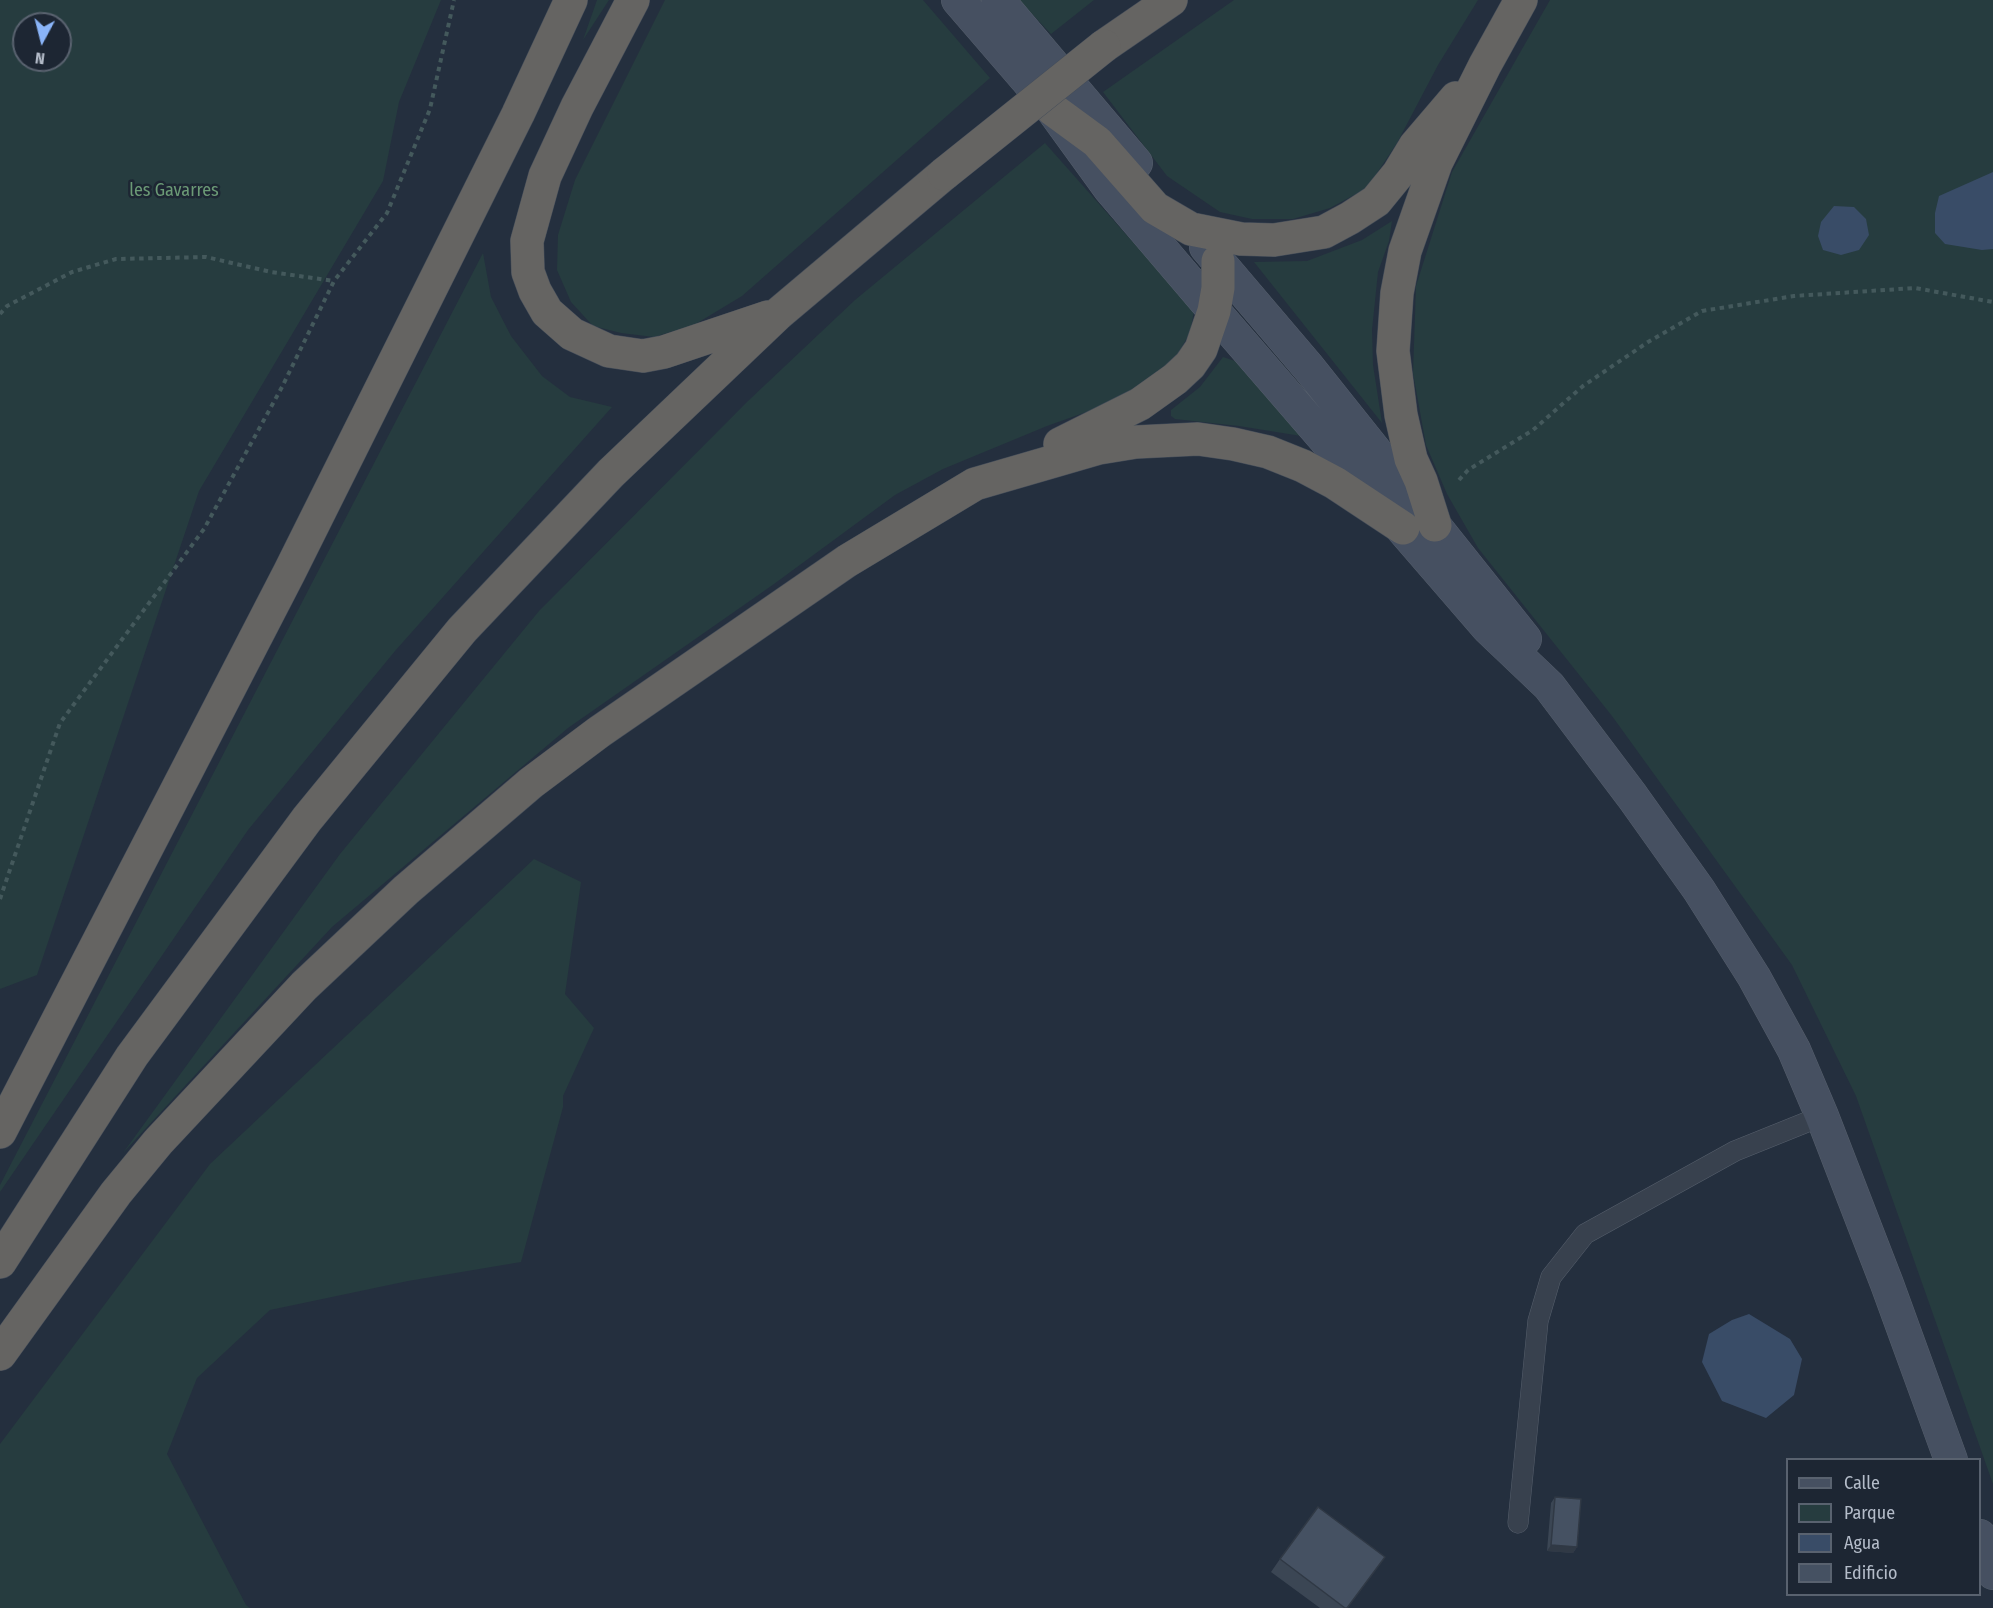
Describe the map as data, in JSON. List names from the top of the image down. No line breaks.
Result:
{"parks":["les Gavarres"],"legend":["Calle","Parque","Agua","Edificio"],"north":"bottom"}
